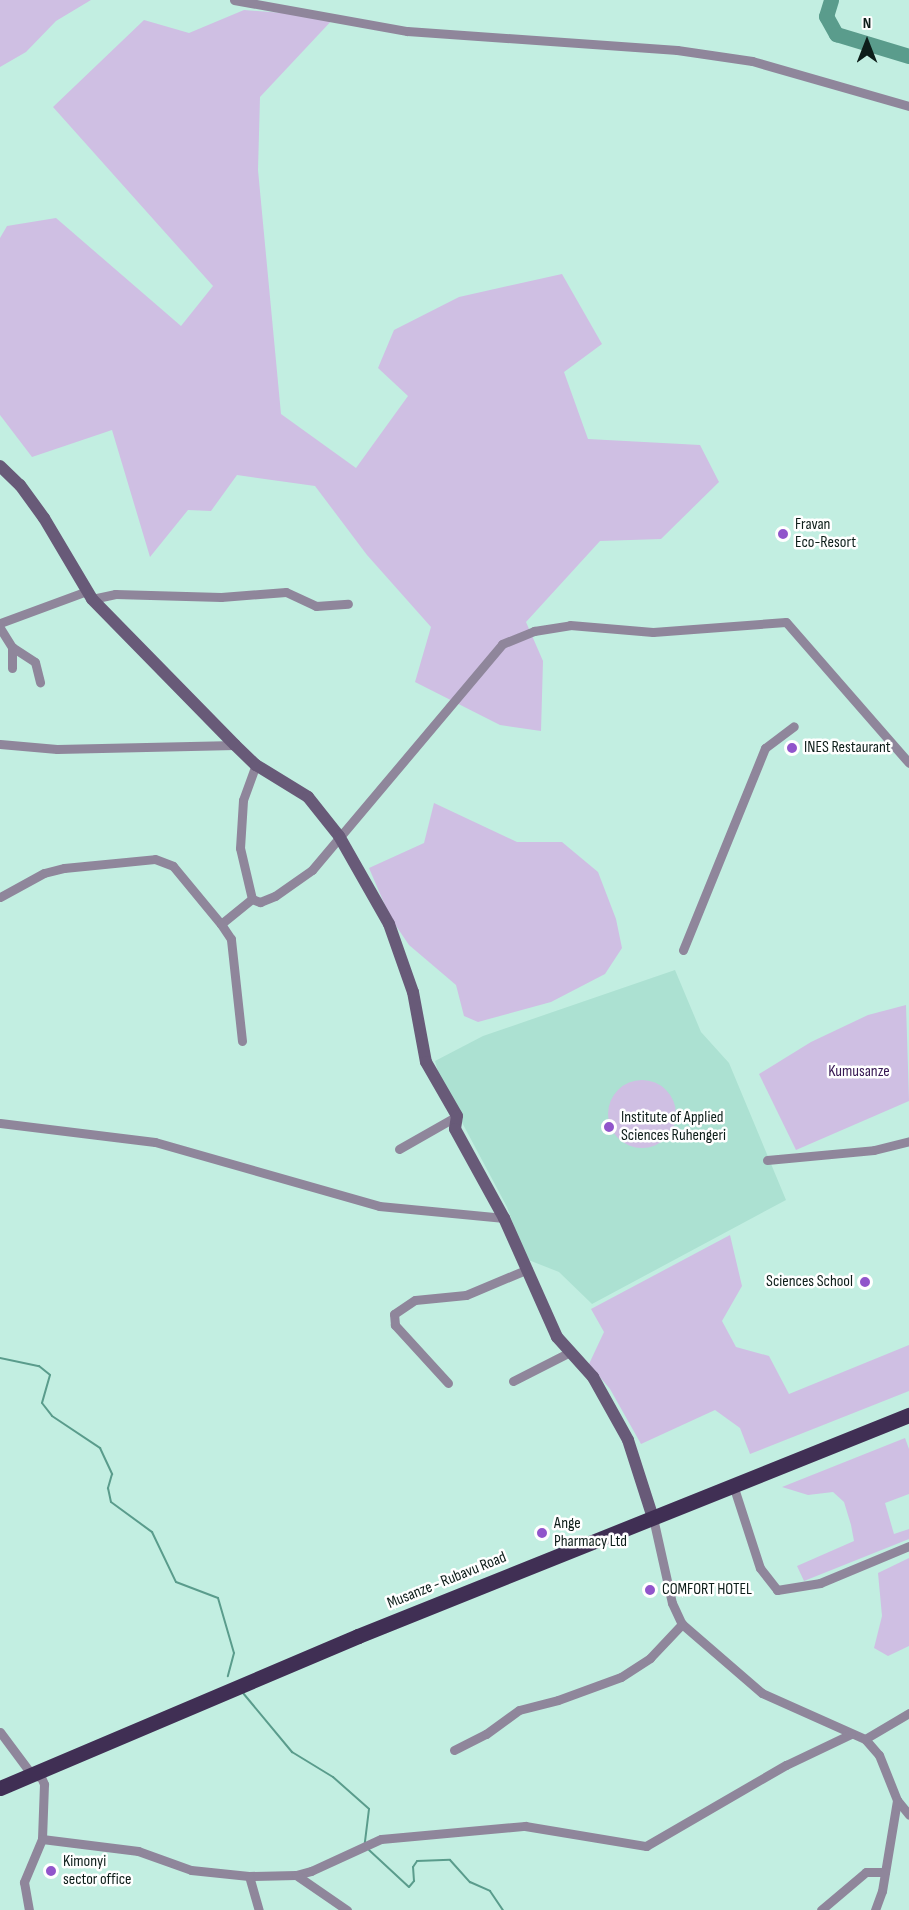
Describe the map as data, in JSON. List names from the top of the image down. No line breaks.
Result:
{"streets":{"highway":["Musanze - Rubavu Road"]},"parks":["Kumusanze"],"places":["Fravan Eco-Resort","INES Restaurant","Institute of Applied Sciences Ruhengeri","Sciences School","Ange Pharmacy Ltd","COMFORT HOTEL","Kimonyi sector office"],"north":"top"}
